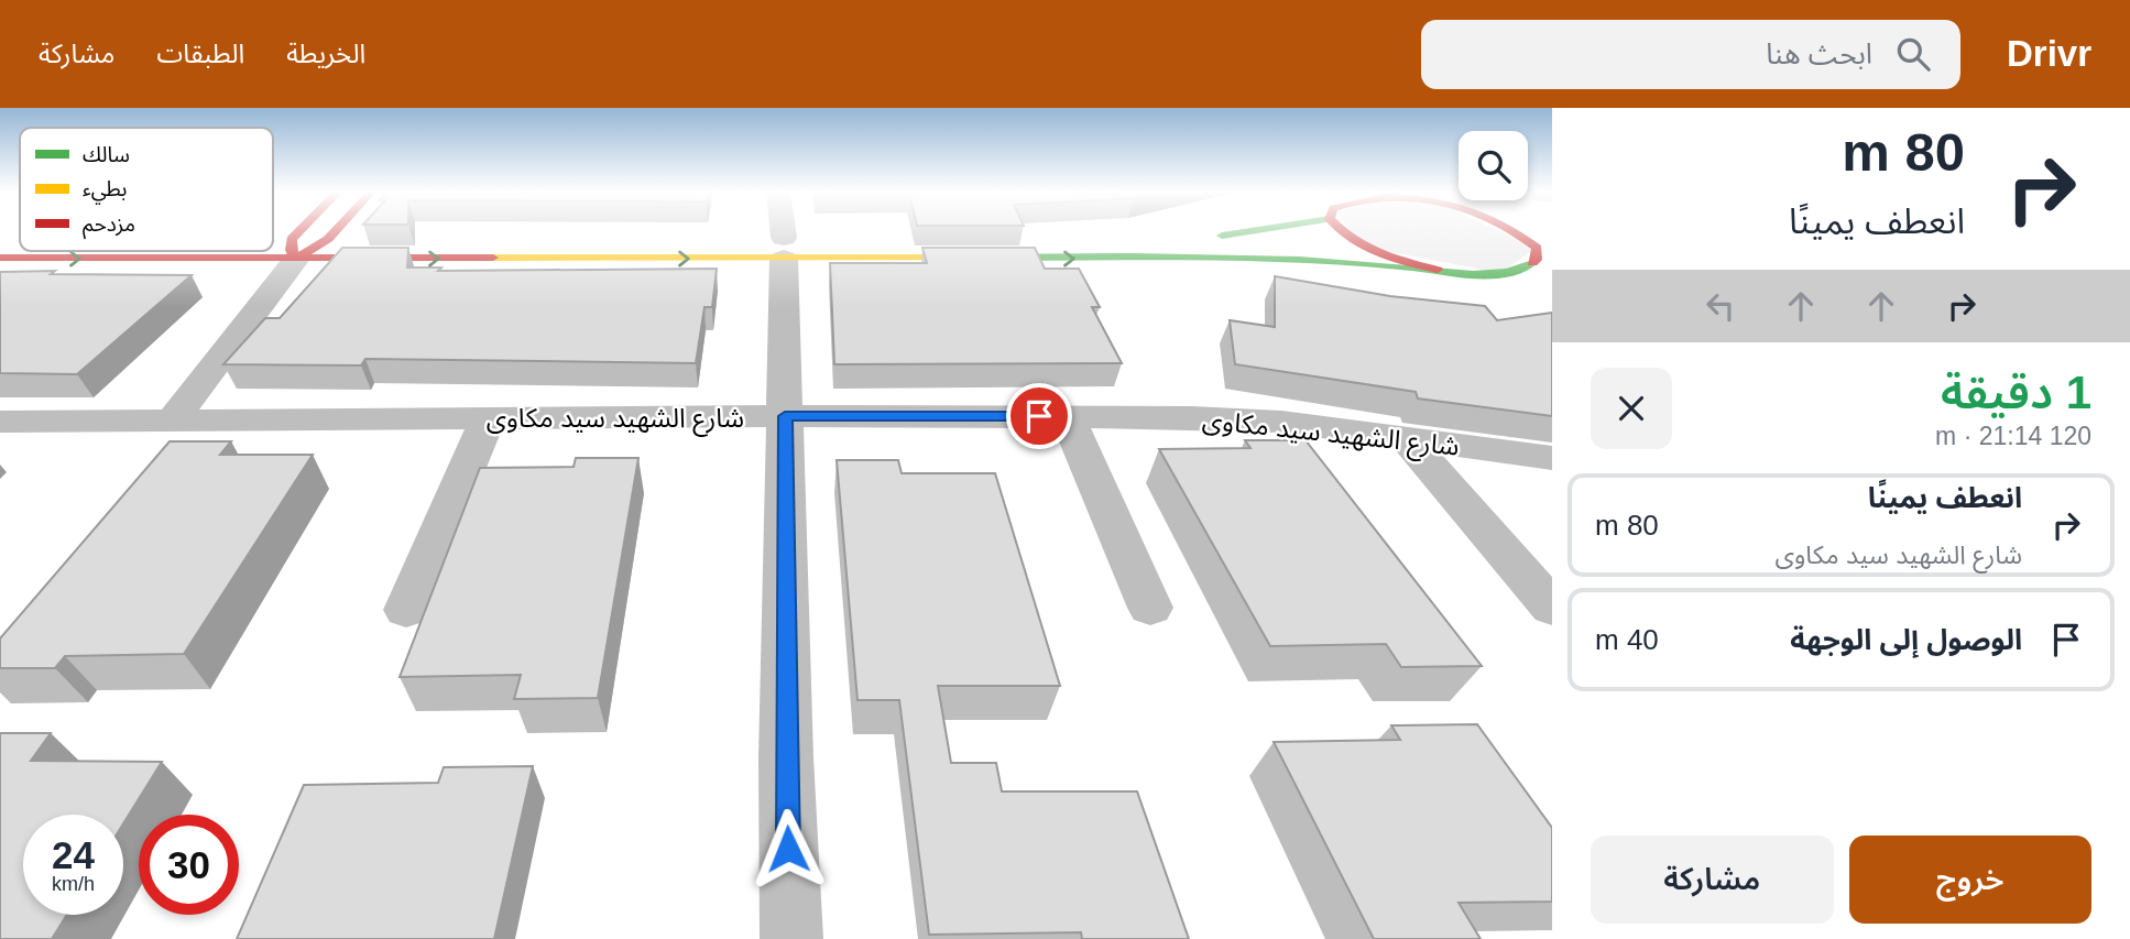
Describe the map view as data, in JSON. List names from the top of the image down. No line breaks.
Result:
{"streets":{"street":["شارع الشهيد سيد مكاوى"]},"legend":["سالك","بطيء","مزدحم"],"page":{"header":"Drivr","search":"ابحث هنا","nav":["الخريطة","الطبقات","مشاركة"],"turn":["80 m","انعطف يمينًا"],"heading":["1 دقيقة","120 m · 21:14"],"list":[{"name":"انعطف يمينًا","note":"شارع الشهيد سيد مكاوى","value":"80 m"},{"name":"الوصول إلى الوجهة","value":"40 m"}],"speed":"24 km/h","limit":"30","buttons":["خروج","مشاركة"]}}
